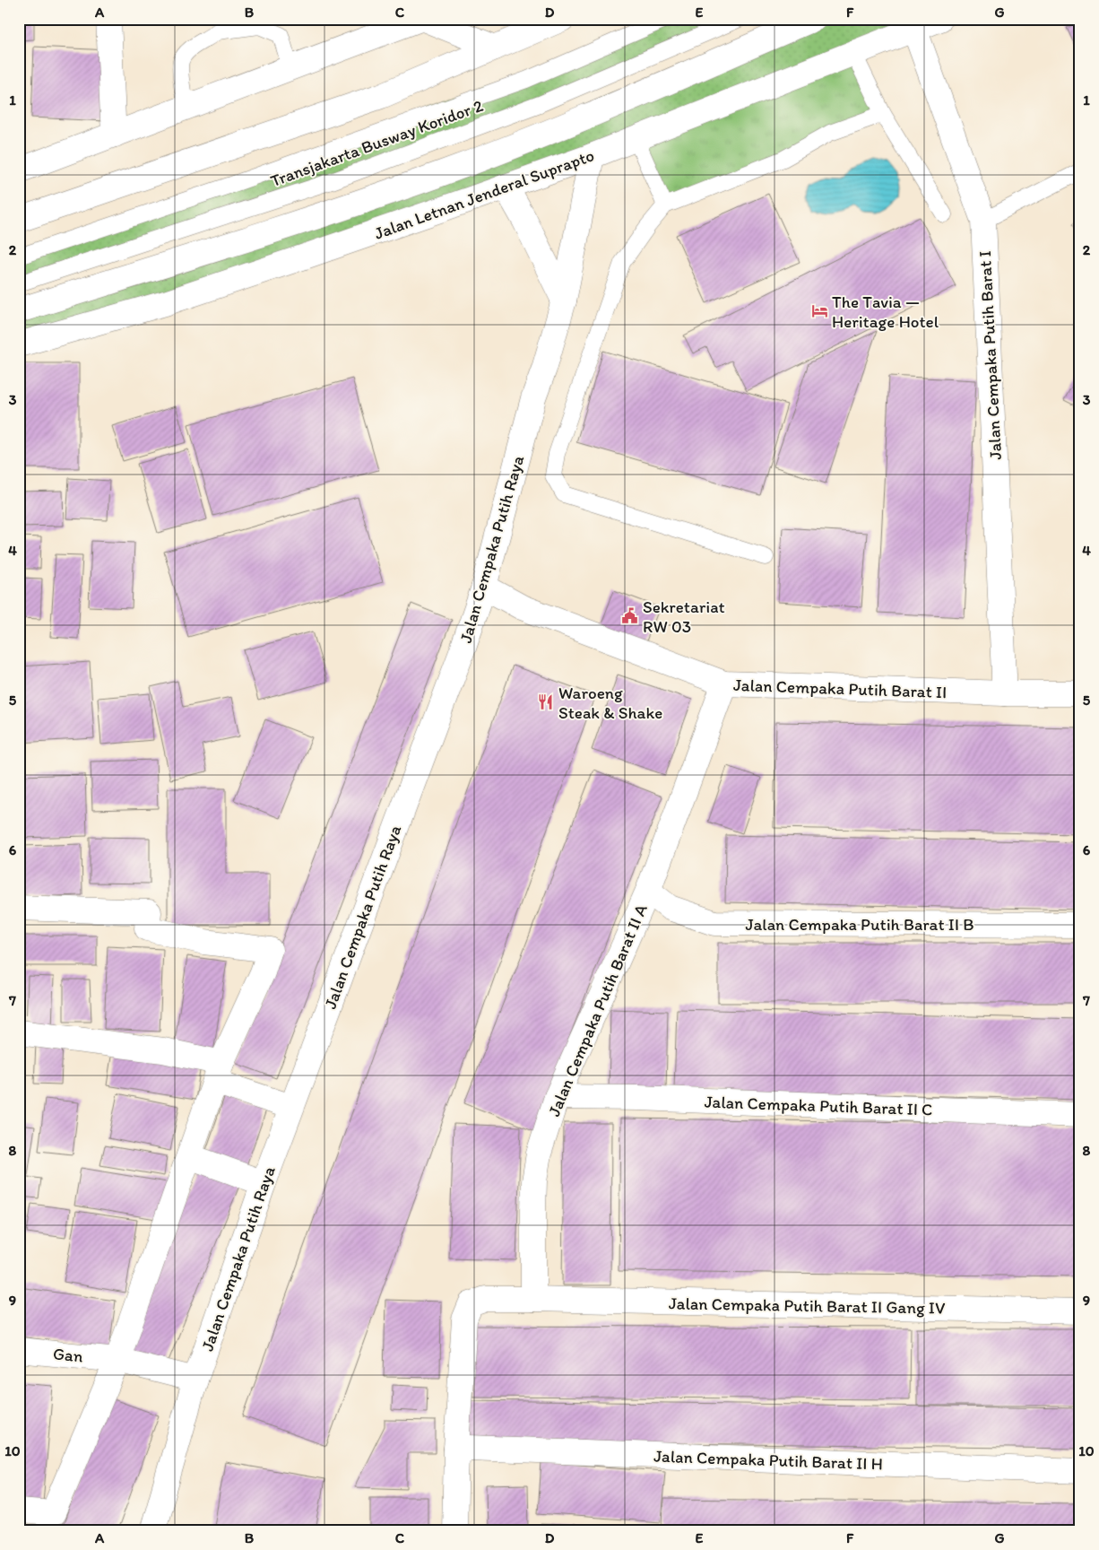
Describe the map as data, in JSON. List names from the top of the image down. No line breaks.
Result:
{"streets":{"street":["Jalan Letnan Jenderal Suprapto","Jalan Cempaka Putih Barat I","Jalan Cempaka Putih Raya","Jalan Cempaka Putih Barat II","Jalan Cempaka Putih Barat II B","Jalan Cempaka Putih Barat II A","Jalan Cempaka Putih Barat II C","Jalan Cempaka Putih Barat II Gang IV","Gan","Jalan Cempaka Putih Barat II H"],"lane":["Transjakarta Busway Koridor 2"]},"crossings":[["Jalan Letnan Jenderal Suprapto","Jalan Cempaka Putih Barat I"],["Jalan Letnan Jenderal Suprapto","Jalan Cempaka Putih Raya"],["Jalan Cempaka Putih Barat I","Jalan Cempaka Putih Barat II"],["Jalan Cempaka Putih Raya","Jalan Cempaka Putih Barat II"],["Jalan Cempaka Putih Raya","Gan"],["Jalan Cempaka Putih Barat II","Jalan Cempaka Putih Barat II A"],["Jalan Cempaka Putih Barat II B","Jalan Cempaka Putih Barat II A"],["Jalan Cempaka Putih Barat II A","Jalan Cempaka Putih Barat II C"],["Jalan Cempaka Putih Barat II A","Jalan Cempaka Putih Barat II Gang IV"]],"places":{"hotel":["The Tavia — Heritage Hotel"],"public building":["Sekretariat RW 03"],"restaurant":["Waroeng Steak & Shake"]},"grid":{"columns":["A","B","C","D","E","F","G"],"rows":["1","2","3","4","5","6","7","8","9","10"]}}
